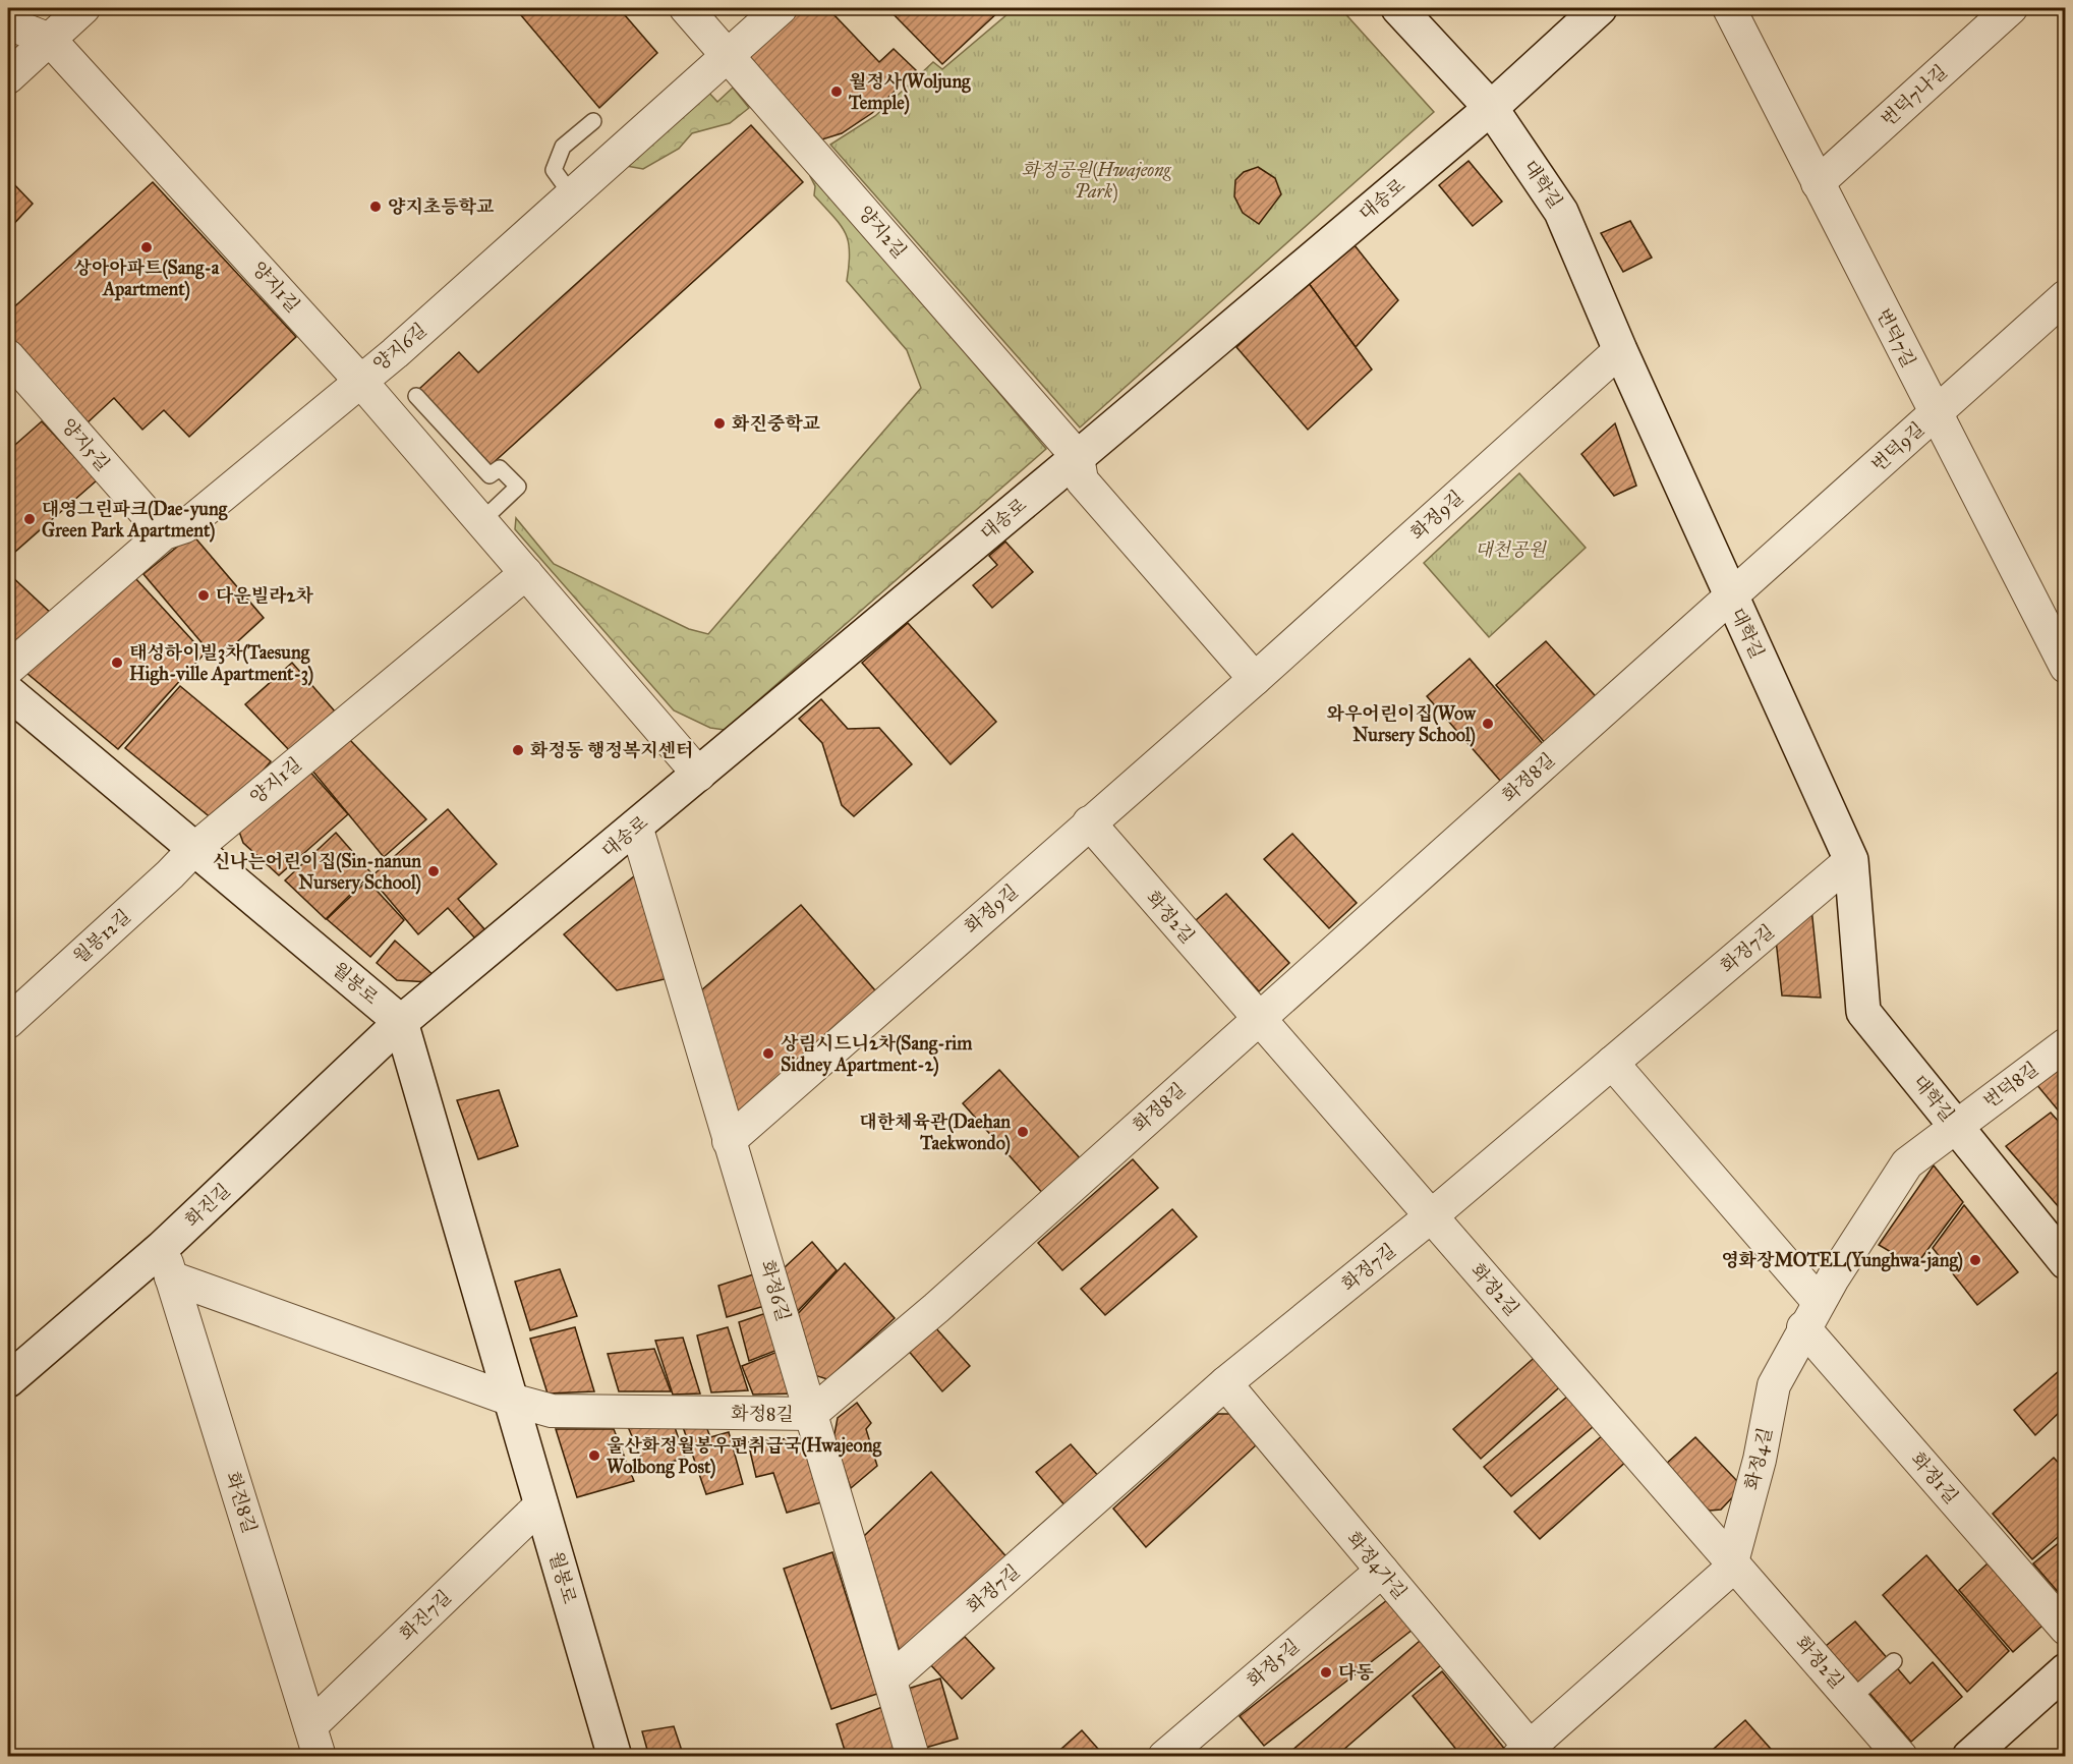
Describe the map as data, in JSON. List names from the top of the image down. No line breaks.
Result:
{"streets":{"street":["번덕7나길","대학길","대송로","양지2길","양지1길","번덕7길","양지6길","양지5길","번덕9길","화정9길","화정8길","화정2길","월봉12길","화정7길","월봉로","번덕8길","화진길","화정6길","화정4길","화정1길","화진8길","화정4가길","화진7길","화정5길"]},"crossings":[["번덕7나길","번덕7길"],["대학길","대송로"],["대학길","번덕9길"],["대학길","화정9길"],["대학길","화정8길"],["대학길","화정7길"],["대학길","번덕8길"],["대학길","화정4길"],["대송로","양지2길"],["대송로","양지1길"],["대송로","월봉로"],["대송로","화진길"],["대송로","화정6길"],["양지2길","양지6길"],["양지1길","양지6길"],["양지1길","월봉12길"],["양지1길","월봉로"],["번덕7길","번덕9길"],["양지6길","양지5길"],["번덕9길","화정8길"],["화정9길","화정2길"],["화정9길","화정6길"],["화정8길","화정2길"],["화정8길","월봉로"],["화정8길","화정6길"],["화정2길","화정7길"],["화정2길","화정4길"],["월봉12길","월봉로"],["화정7길","화정6길"],["화정7길","화정1길"],["화정7길","화정4가길"],["월봉로","화진길"],["월봉로","화진7길"],["번덕8길","화정4길"],["화진길","화진8길"],["화정4길","화정1길"],["화정4길","화정4가길"],["화진8길","화진7길"],["화정4가길","화정5길"]],"parks":["화정공원(Hwajeong Park)","대천공원"],"places":["월정사(Woljung Temple)","양지초등학교","상아아파트(Sang-a Apartment)","화진중학교","대영그린파크(Dae-yung Green Park Apartment)","다운빌라2차","태성하이빌3차(Taesung High-ville Apartment-3)","와우어린이집(Wow Nursery School)","화정동 행정복지센터","신나는어린이집(Sin-nanun Nursery School)","상림시드니2차(Sang-rim Sidney Apartment-2)","대한체육관(Daehan Taekwondo)","영화장MOTEL(Yunghwa-jang)","울산화정월봉우편취급국(Hwajeong Wolbong Post)","다동"]}
